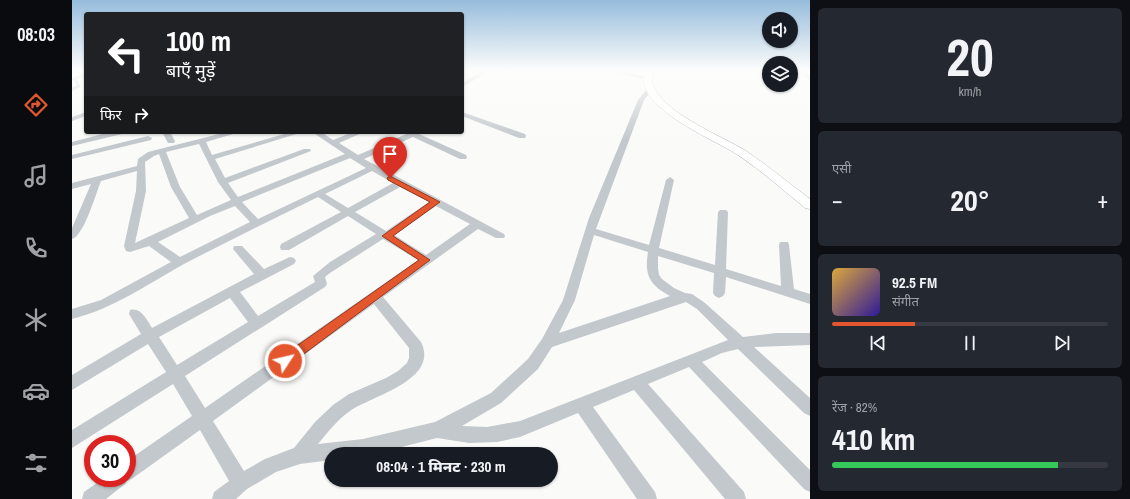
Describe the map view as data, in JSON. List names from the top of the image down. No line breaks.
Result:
{"page":{"tabs":"08:03","tile":[["20","km/h"],"एसी",["रेंज · 82%","410 km"]],"turn":["100 m","बाएँ मुड़ें"],"then":"फिर","heat":["−","20°","+"],"song":["92.5 FM","संगीत"],"limit":"30","trip":"08:04 · 1 मिनट · 230 m"}}
